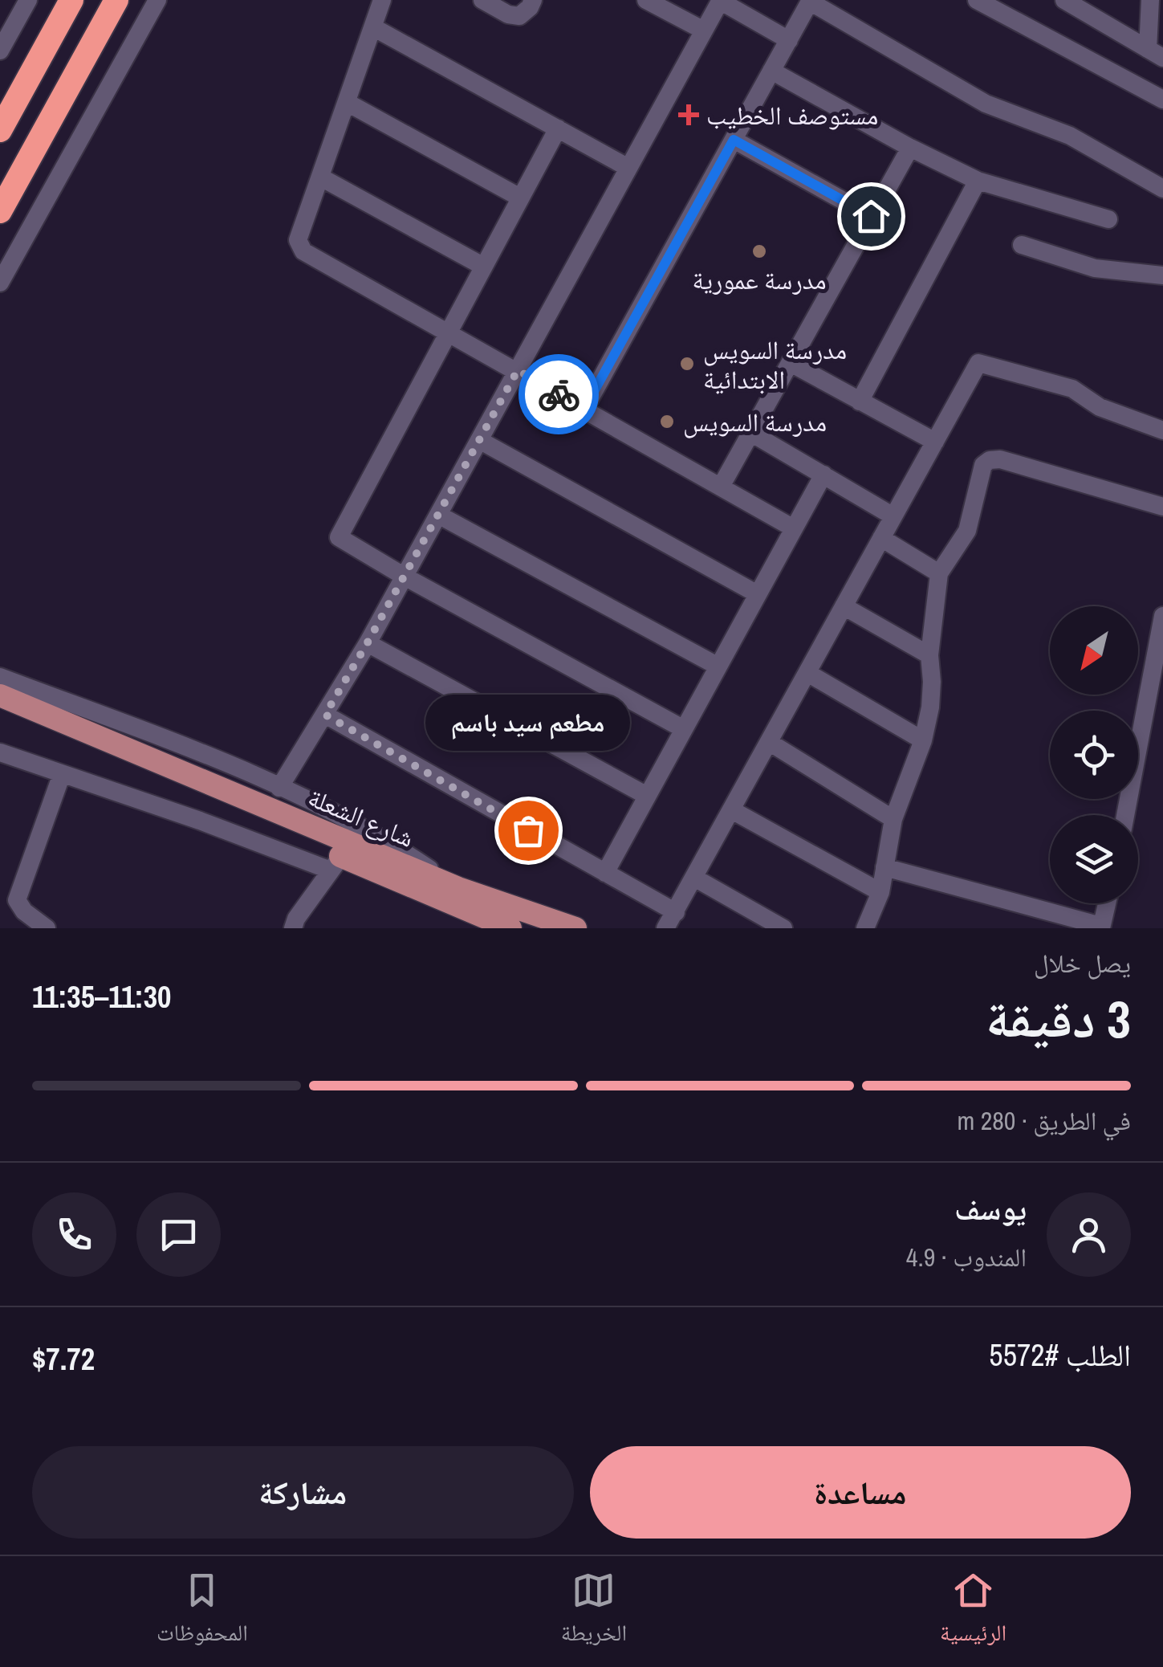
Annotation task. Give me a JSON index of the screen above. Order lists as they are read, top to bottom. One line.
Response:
{"streets":{"main road":["شارع الشعلة"]},"places":{"health":["مستوصف الخطيب"],"other":["مدرسة عمورية","مدرسة السويس الابتدائية","مدرسة السويس","مطعم سيد باسم"]},"north":"bottom left","page":{"bubble":"مطعم سيد باسم","heading":["3 دقيقة","يصل خلال","11:30–11:35"],"panel":["يوسف","المندوب · 4.9","الطلب #5572","$7.72"],"bar":"في الطريق · 280 m","buttons":["مساعدة","مشاركة"],"tabs":["الرئيسية","الخريطة","المحفوظات"]}}
